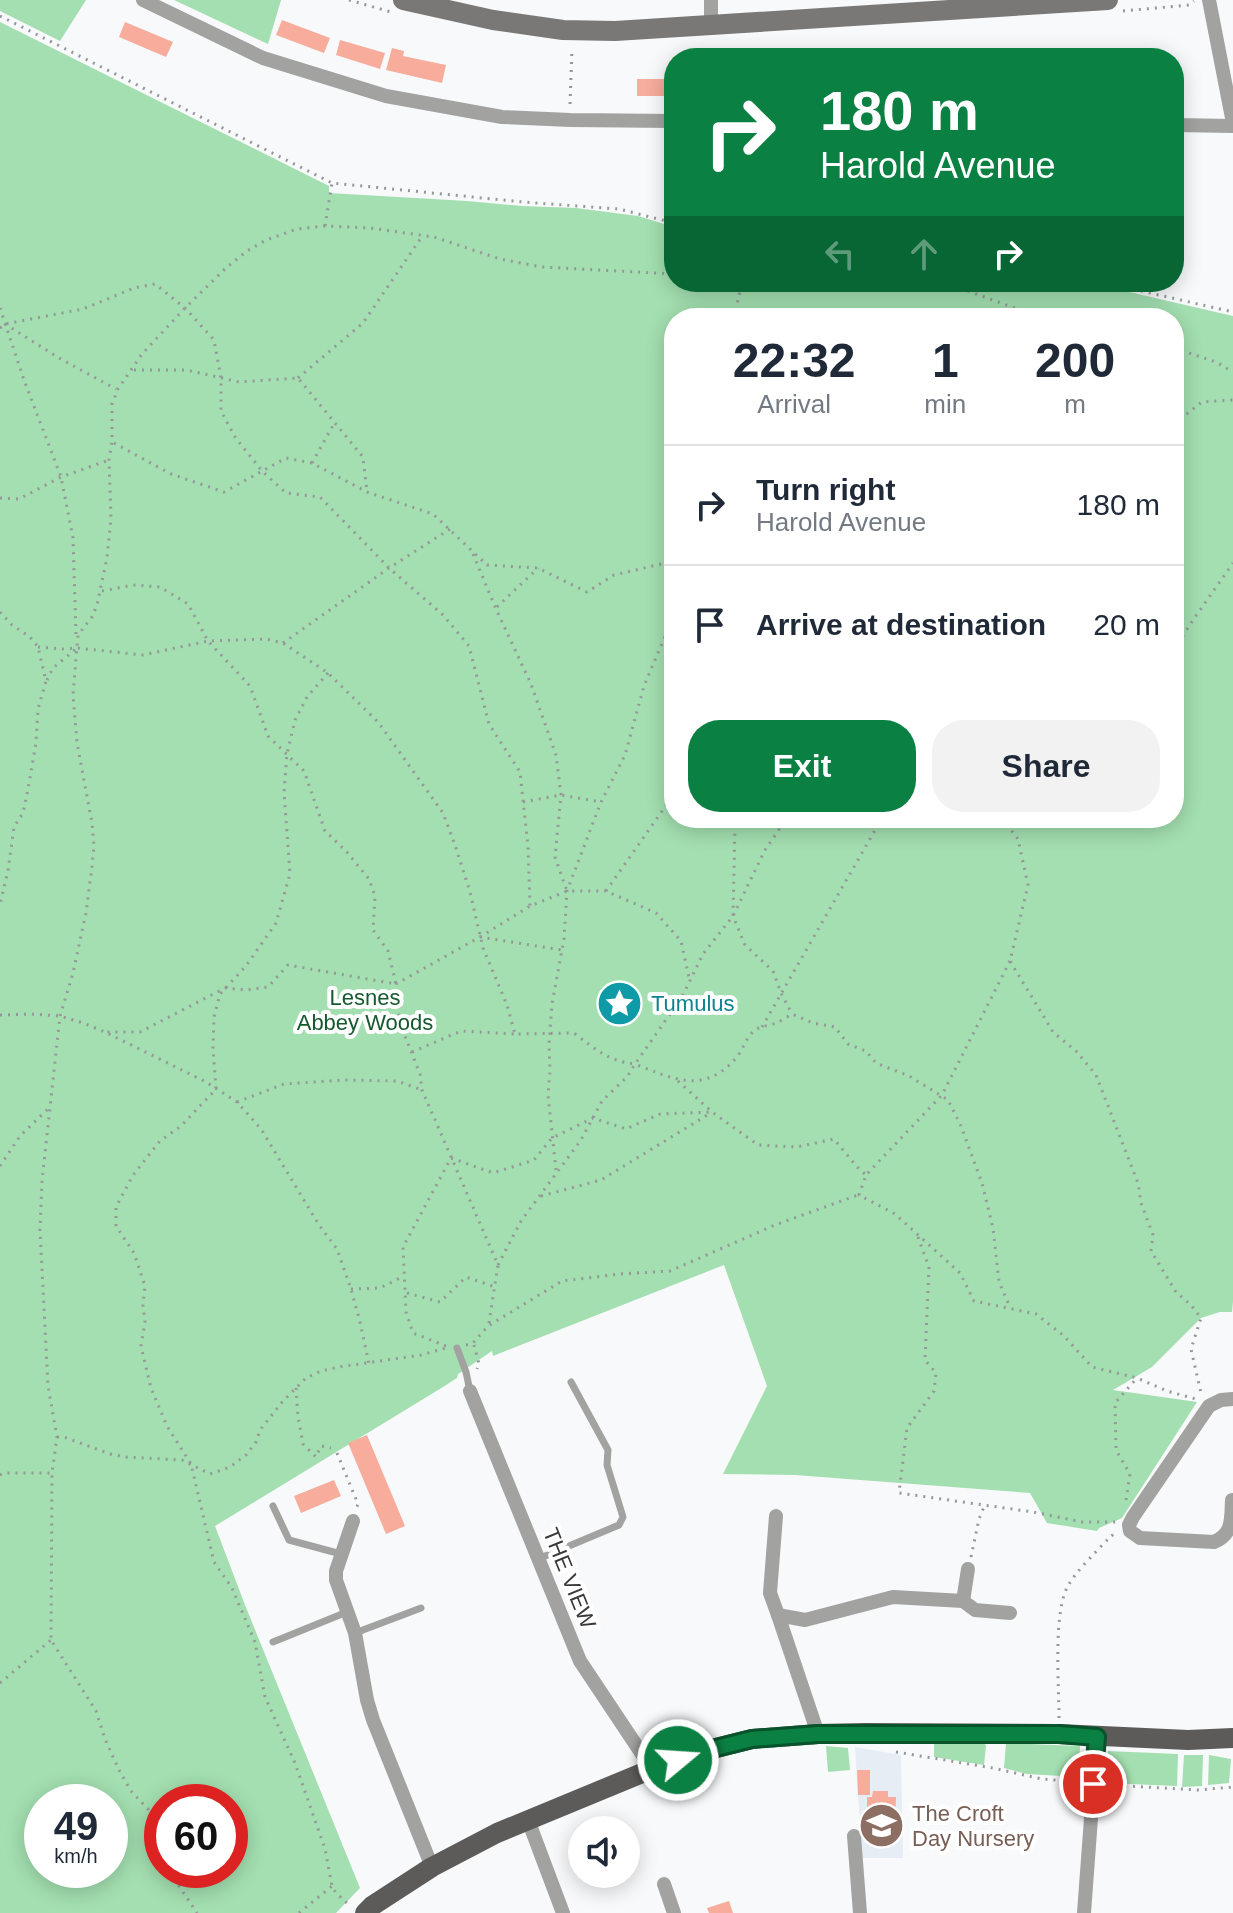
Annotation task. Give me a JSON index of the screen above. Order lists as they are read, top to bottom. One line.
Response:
{"streets":{"street":["THE VIEW"]},"parks":["Lesnes Abbey Woods"],"places":{"place":["Tumulus"],"school or university":["The Croft Day Nursery"]},"page":{"turn":["180 m","Harold Avenue"],"eta":["22:32","Arrival","1","min","200","m"],"list":[{"name":"Turn right","note":"Harold Avenue","value":"180 m"},{"name":"Arrive at destination","value":"20 m"}],"buttons":["Exit","Share"],"speed":"49 km/h","limit":"60"}}
